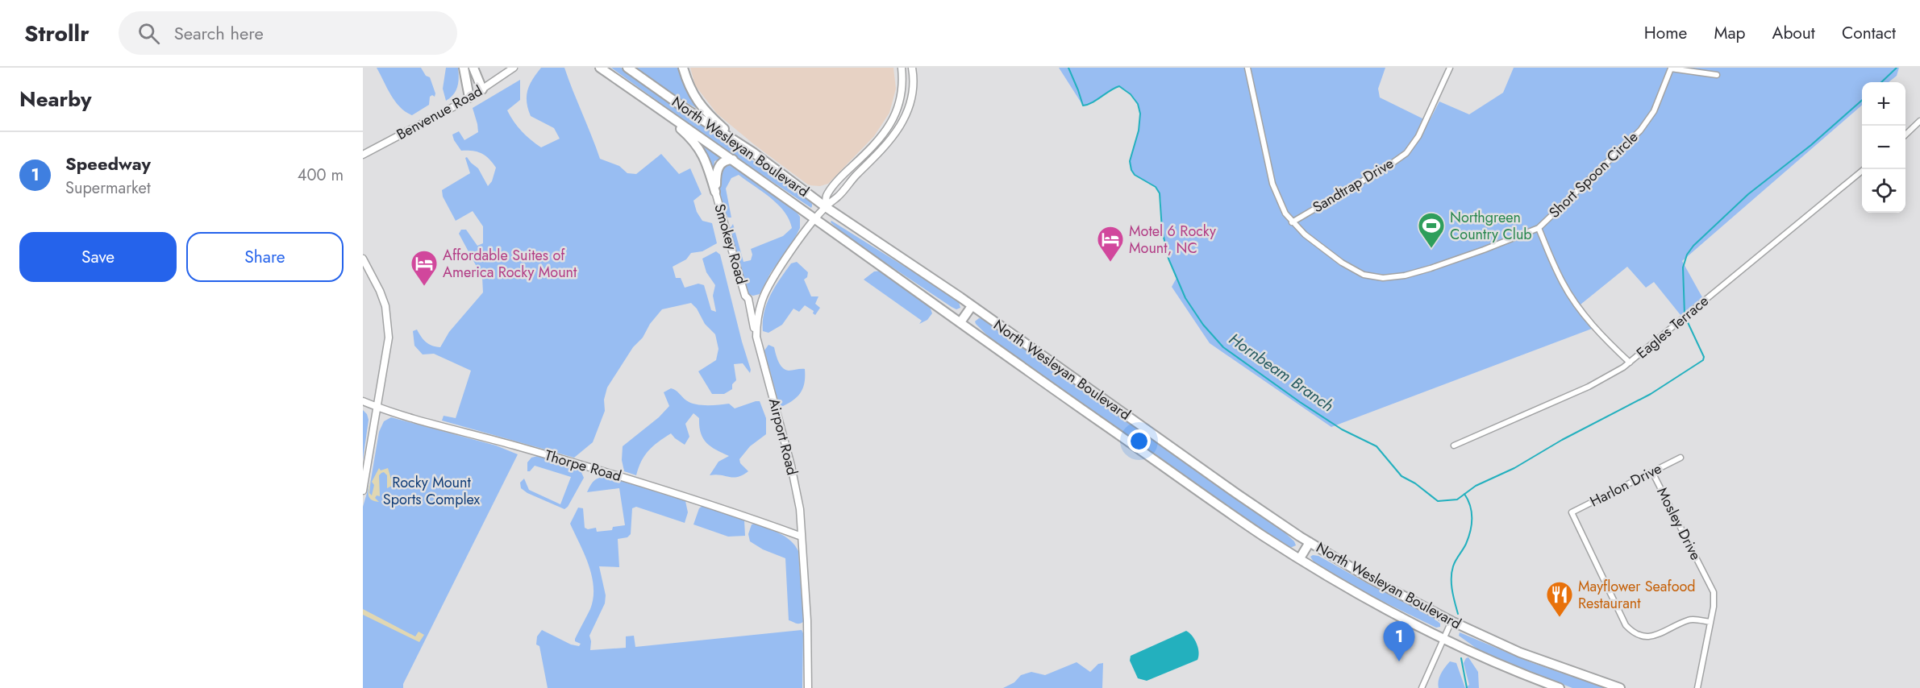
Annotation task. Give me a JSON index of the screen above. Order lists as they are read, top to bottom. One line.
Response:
{"streets":{"highway":["North Wesleyan Boulevard"],"street":["Benvenue Road","Short Spoon Circle","Sandtrap Drive","Smokey Road","Eagles Terrace","Airport Road","Thorpe Road","Harlon Drive","Mosley Drive"]},"crossings":[["North Wesleyan Boulevard","Airport Road"],["Short Spoon Circle","Sandtrap Drive"],["Smokey Road","Airport Road"],["Airport Road","Thorpe Road"],["Harlon Drive","Mosley Drive"]],"water":["Hornbeam Branch"],"parks":["Rocky Mount Sports Complex"],"places":{"sports":["Northgreen Country Club"],"hotel":["Motel 6 Rocky Mount, NC","Affordable Suites of America Rocky Mount"],"restaurant":["Mayflower Seafood Restaurant"]},"page":{"header":"Strollr","search":"Search here","nav":["Home","Map","About","Contact"],"heading":"Nearby","map_buttons":["+","−"],"list":[{"mark":"1","name":"Speedway","note":"Supermarket","value":"400 m"}],"buttons":["Save","Share"],"pins":"1"}}
